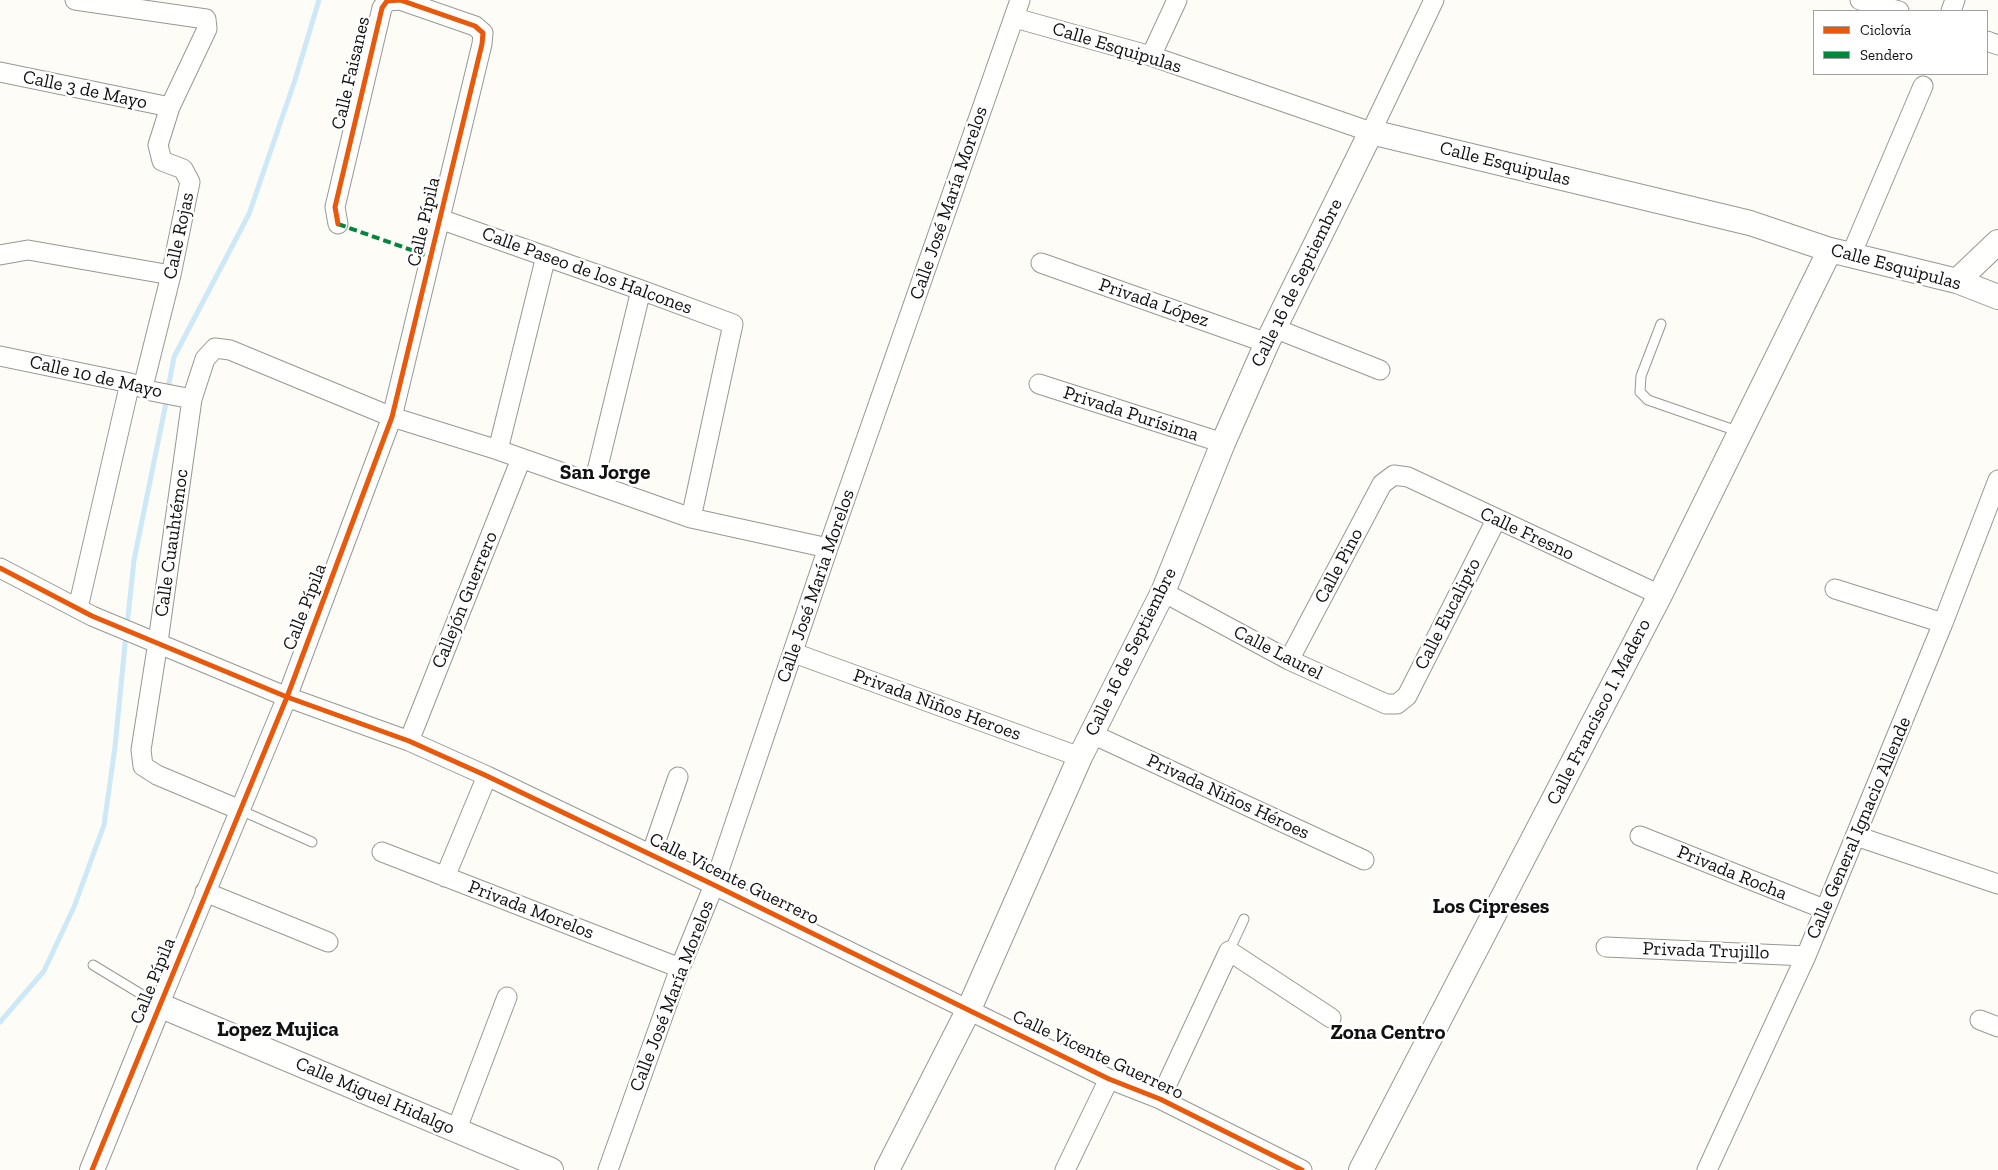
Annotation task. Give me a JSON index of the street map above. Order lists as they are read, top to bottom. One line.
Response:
{"streets":{"street":["Calle Esquipulas","Calle Faisanes","Calle 3 de Mayo","Calle José María Morelos","Calle Pípila","Calle Rojas","Calle Paseo de los Halcones","Calle 16 de Septiembre","Privada López","Calle 10 de Mayo","Privada Purísima","Calle Fresno","Calle Cuauhtémoc","Calle Pino","Callejón Guerrero","Calle Eucalipto","Calle Laurel","Privada Niños Heroes","Calle Francisco I. Madero","Privada Niños Héroes","Calle General Ignacio Allende","Privada Rocha","Calle Vicente Guerrero","Privada Morelos","Privada Trujillo","Calle Miguel Hidalgo"]},"crossings":[["Calle Esquipulas","Calle José María Morelos"],["Calle Esquipulas","Calle 16 de Septiembre"],["Calle Esquipulas","Calle Francisco I. Madero"],["Calle Faisanes","Calle Pípila"],["Calle 3 de Mayo","Calle Rojas"],["Calle José María Morelos","Privada Niños Heroes"],["Calle José María Morelos","Calle Vicente Guerrero"],["Calle José María Morelos","Privada Morelos"],["Calle Pípila","Calle Paseo de los Halcones"],["Calle Pípila","Calle Cuauhtémoc"],["Calle Pípila","Calle Vicente Guerrero"],["Calle Pípila","Calle Miguel Hidalgo"],["Calle Rojas","Calle 10 de Mayo"],["Calle 16 de Septiembre","Privada López"],["Calle 16 de Septiembre","Privada Purísima"],["Calle 16 de Septiembre","Calle Laurel"],["Calle 16 de Septiembre","Privada Niños Heroes"],["Calle 16 de Septiembre","Privada Niños Héroes"],["Calle 16 de Septiembre","Calle Vicente Guerrero"],["Calle 10 de Mayo","Calle Cuauhtémoc"],["Calle Fresno","Calle Pino"],["Calle Fresno","Calle Eucalipto"],["Calle Fresno","Calle Francisco I. Madero"],["Calle Cuauhtémoc","Calle Vicente Guerrero"],["Calle Pino","Calle Laurel"],["Callejón Guerrero","Calle Vicente Guerrero"],["Calle Eucalipto","Calle Laurel"],["Calle General Ignacio Allende","Privada Rocha"],["Calle General Ignacio Allende","Privada Trujillo"]],"districts":["San Jorge","Los Cipreses","Lopez Mujica","Zona Centro"],"legend":["Ciclovía","Sendero"]}
